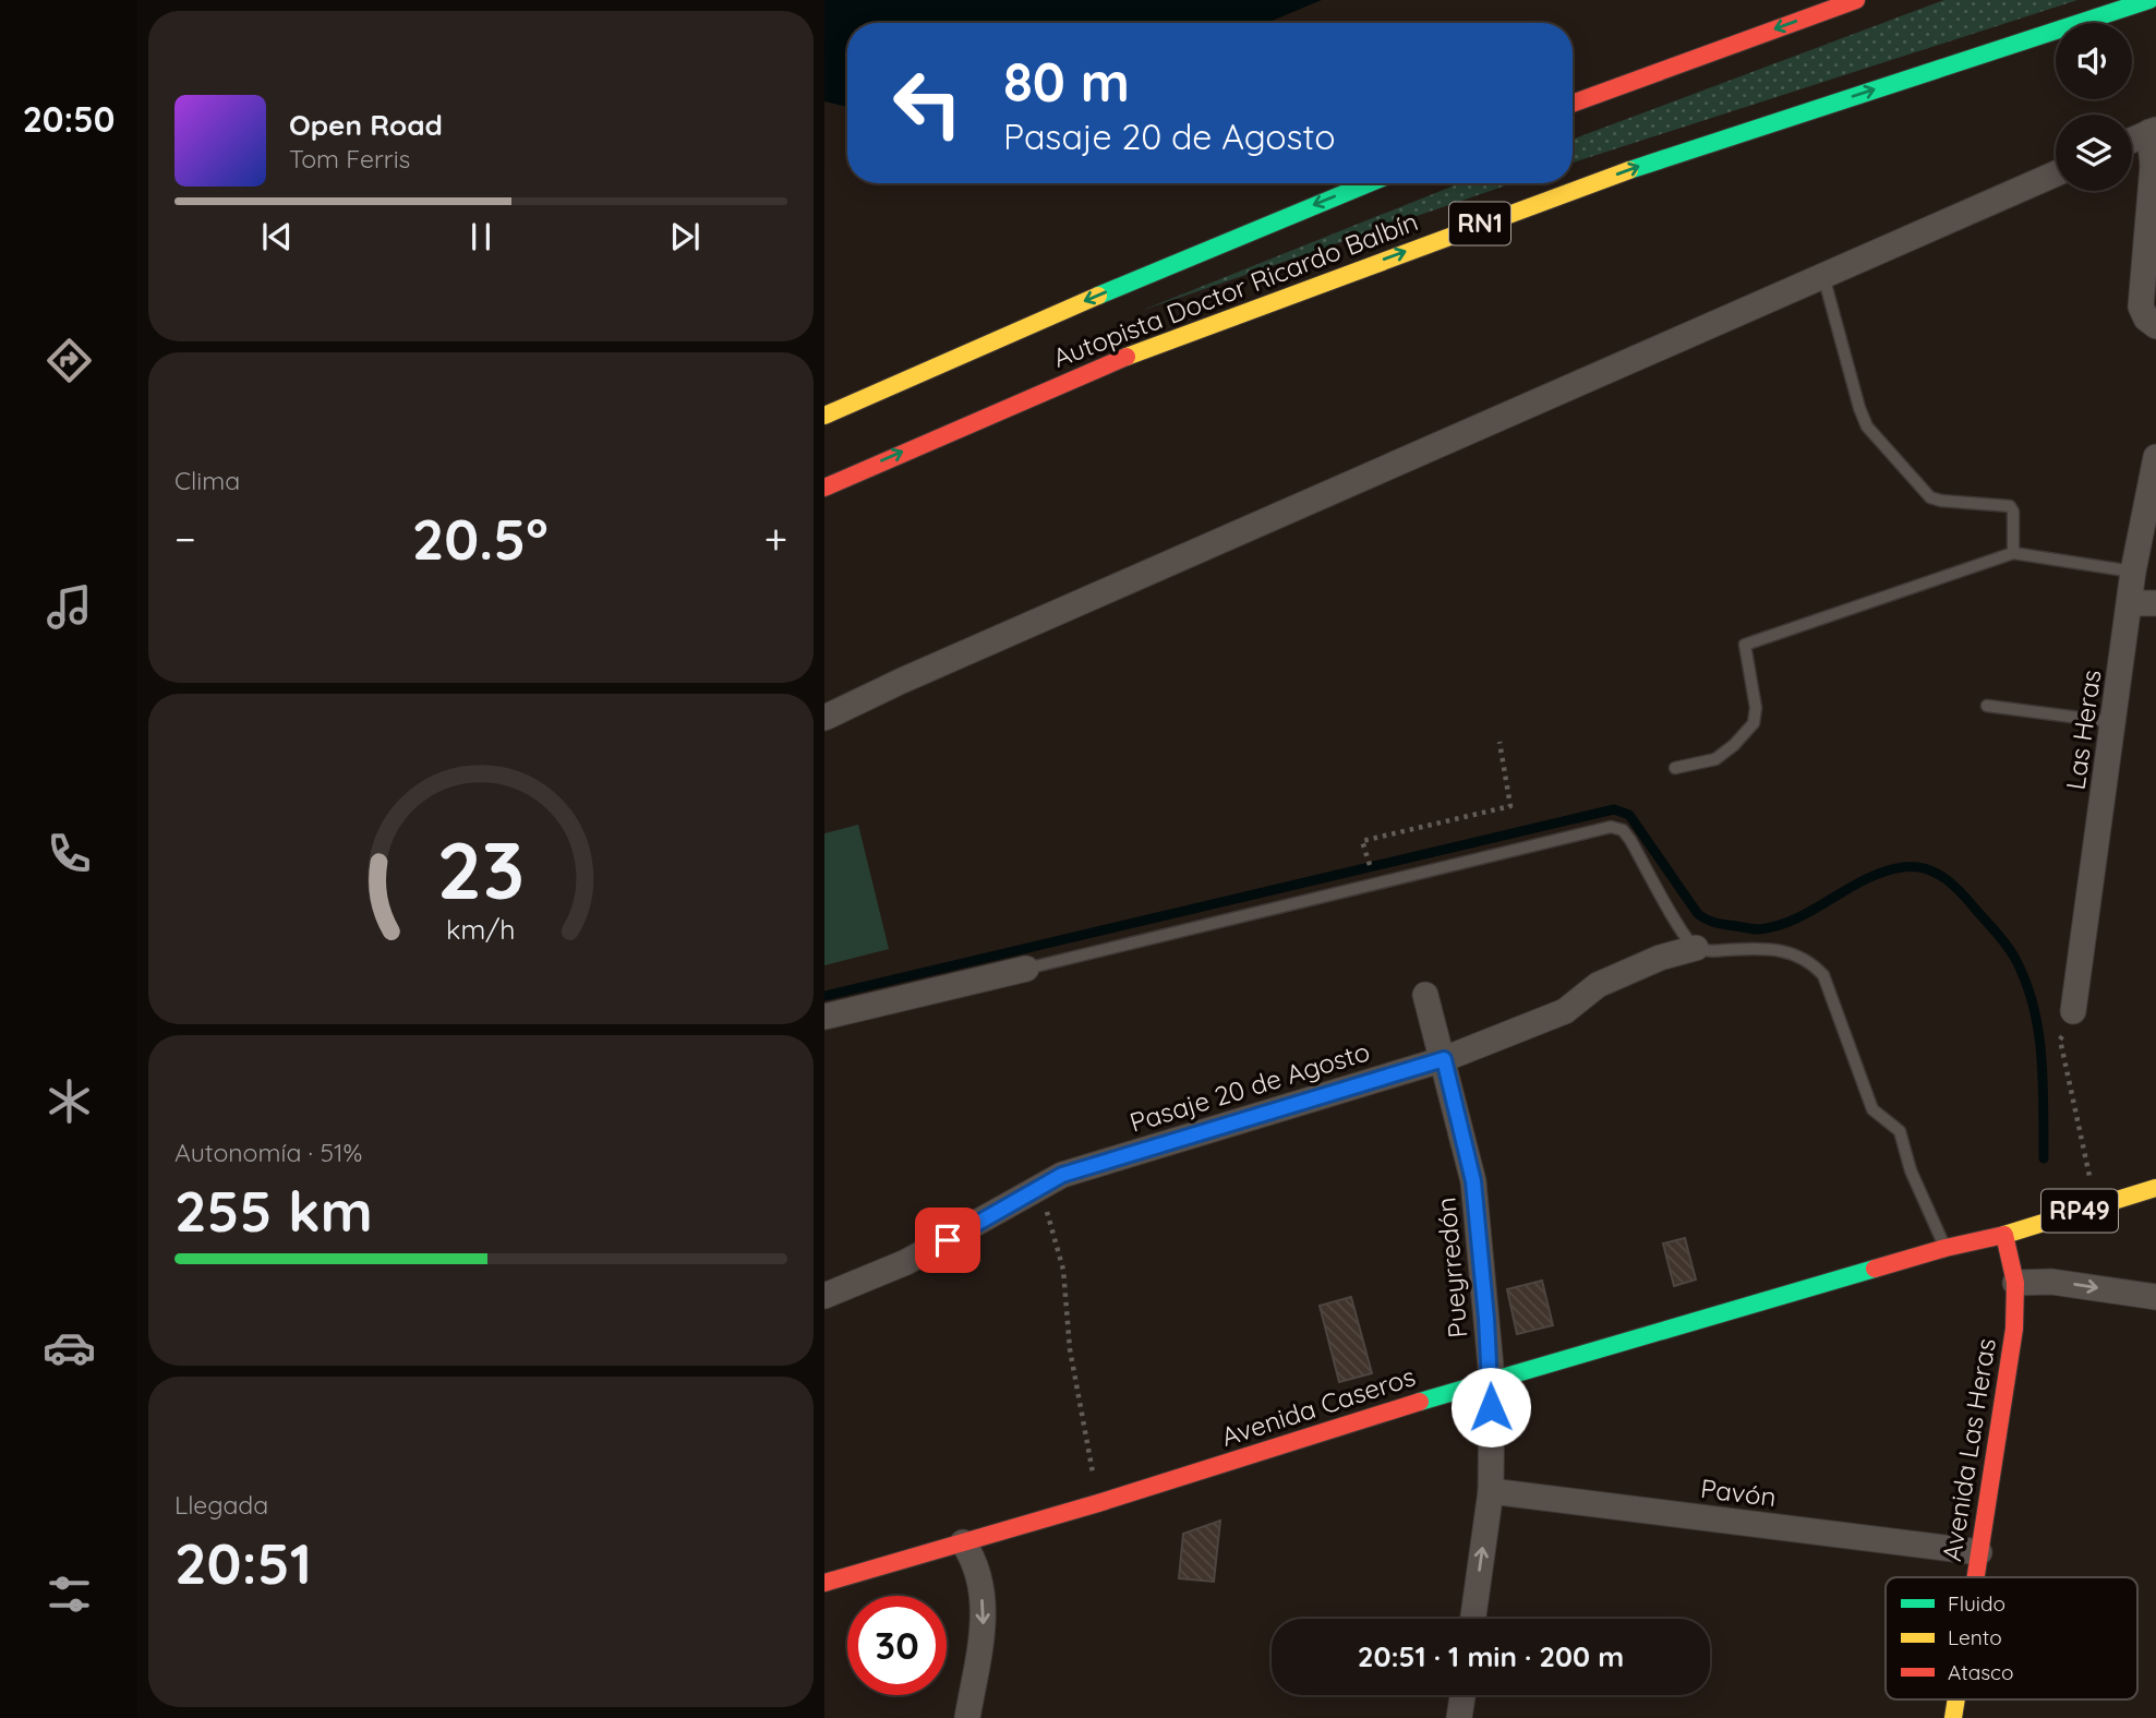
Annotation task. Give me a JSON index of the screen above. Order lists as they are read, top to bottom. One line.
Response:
{"streets":{"main road":["RN1","Autopista Doctor Ricardo Balbín","RP49","Avenida Caseros","Avenida Las Heras"],"street":["Las Heras","Pasaje 20 de Agosto","Pueyrredón","Pavón"]},"crossings":[["Pasaje 20 de Agosto","Pueyrredón"],["RP49","Avenida Caseros"],["RP49","Avenida Las Heras"],["Pueyrredón","Avenida Caseros"],["Pueyrredón","Pavón"],["Avenida Caseros","Avenida Las Heras"],["Avenida Las Heras","Pavón"]],"legend":["Fluido","Lento","Atasco"],"page":{"tabs":"20:50","turn":["80 m","Pasaje 20 de Agosto"],"song":["Open Road","Tom Ferris"],"tile":["Clima",["Autonomía · 51%","255 km"],["Llegada","20:51"]],"heat":["−","20.5°","+"],"limit":"30","trip":"20:51 · 1 min · 200 m","gauge":["23","km/h"]}}
